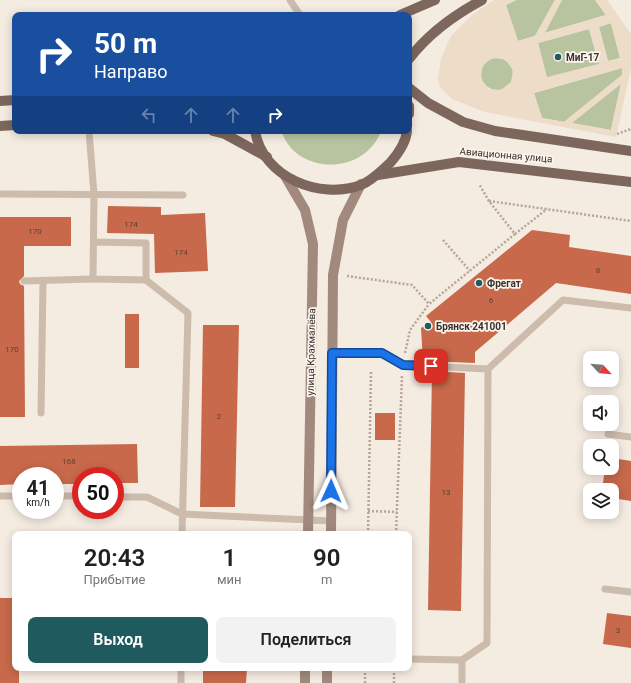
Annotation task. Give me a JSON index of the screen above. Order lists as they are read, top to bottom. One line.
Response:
{"streets":{"main road":["Авиационная улица","улица Крахмалёва"]},"places":["МиГ-17","Фрегат","Брянск 241001"],"house_numbers":["174","170","174","8","6","170","2","168","13","3"],"north":"bottom right","page":{"turn":["50 m","Направо"],"speed":"41 km/h","limit":"50","eta":["20:43","Прибытие","1","мин","90","m"],"buttons":["Выход","Поделиться"]}}
